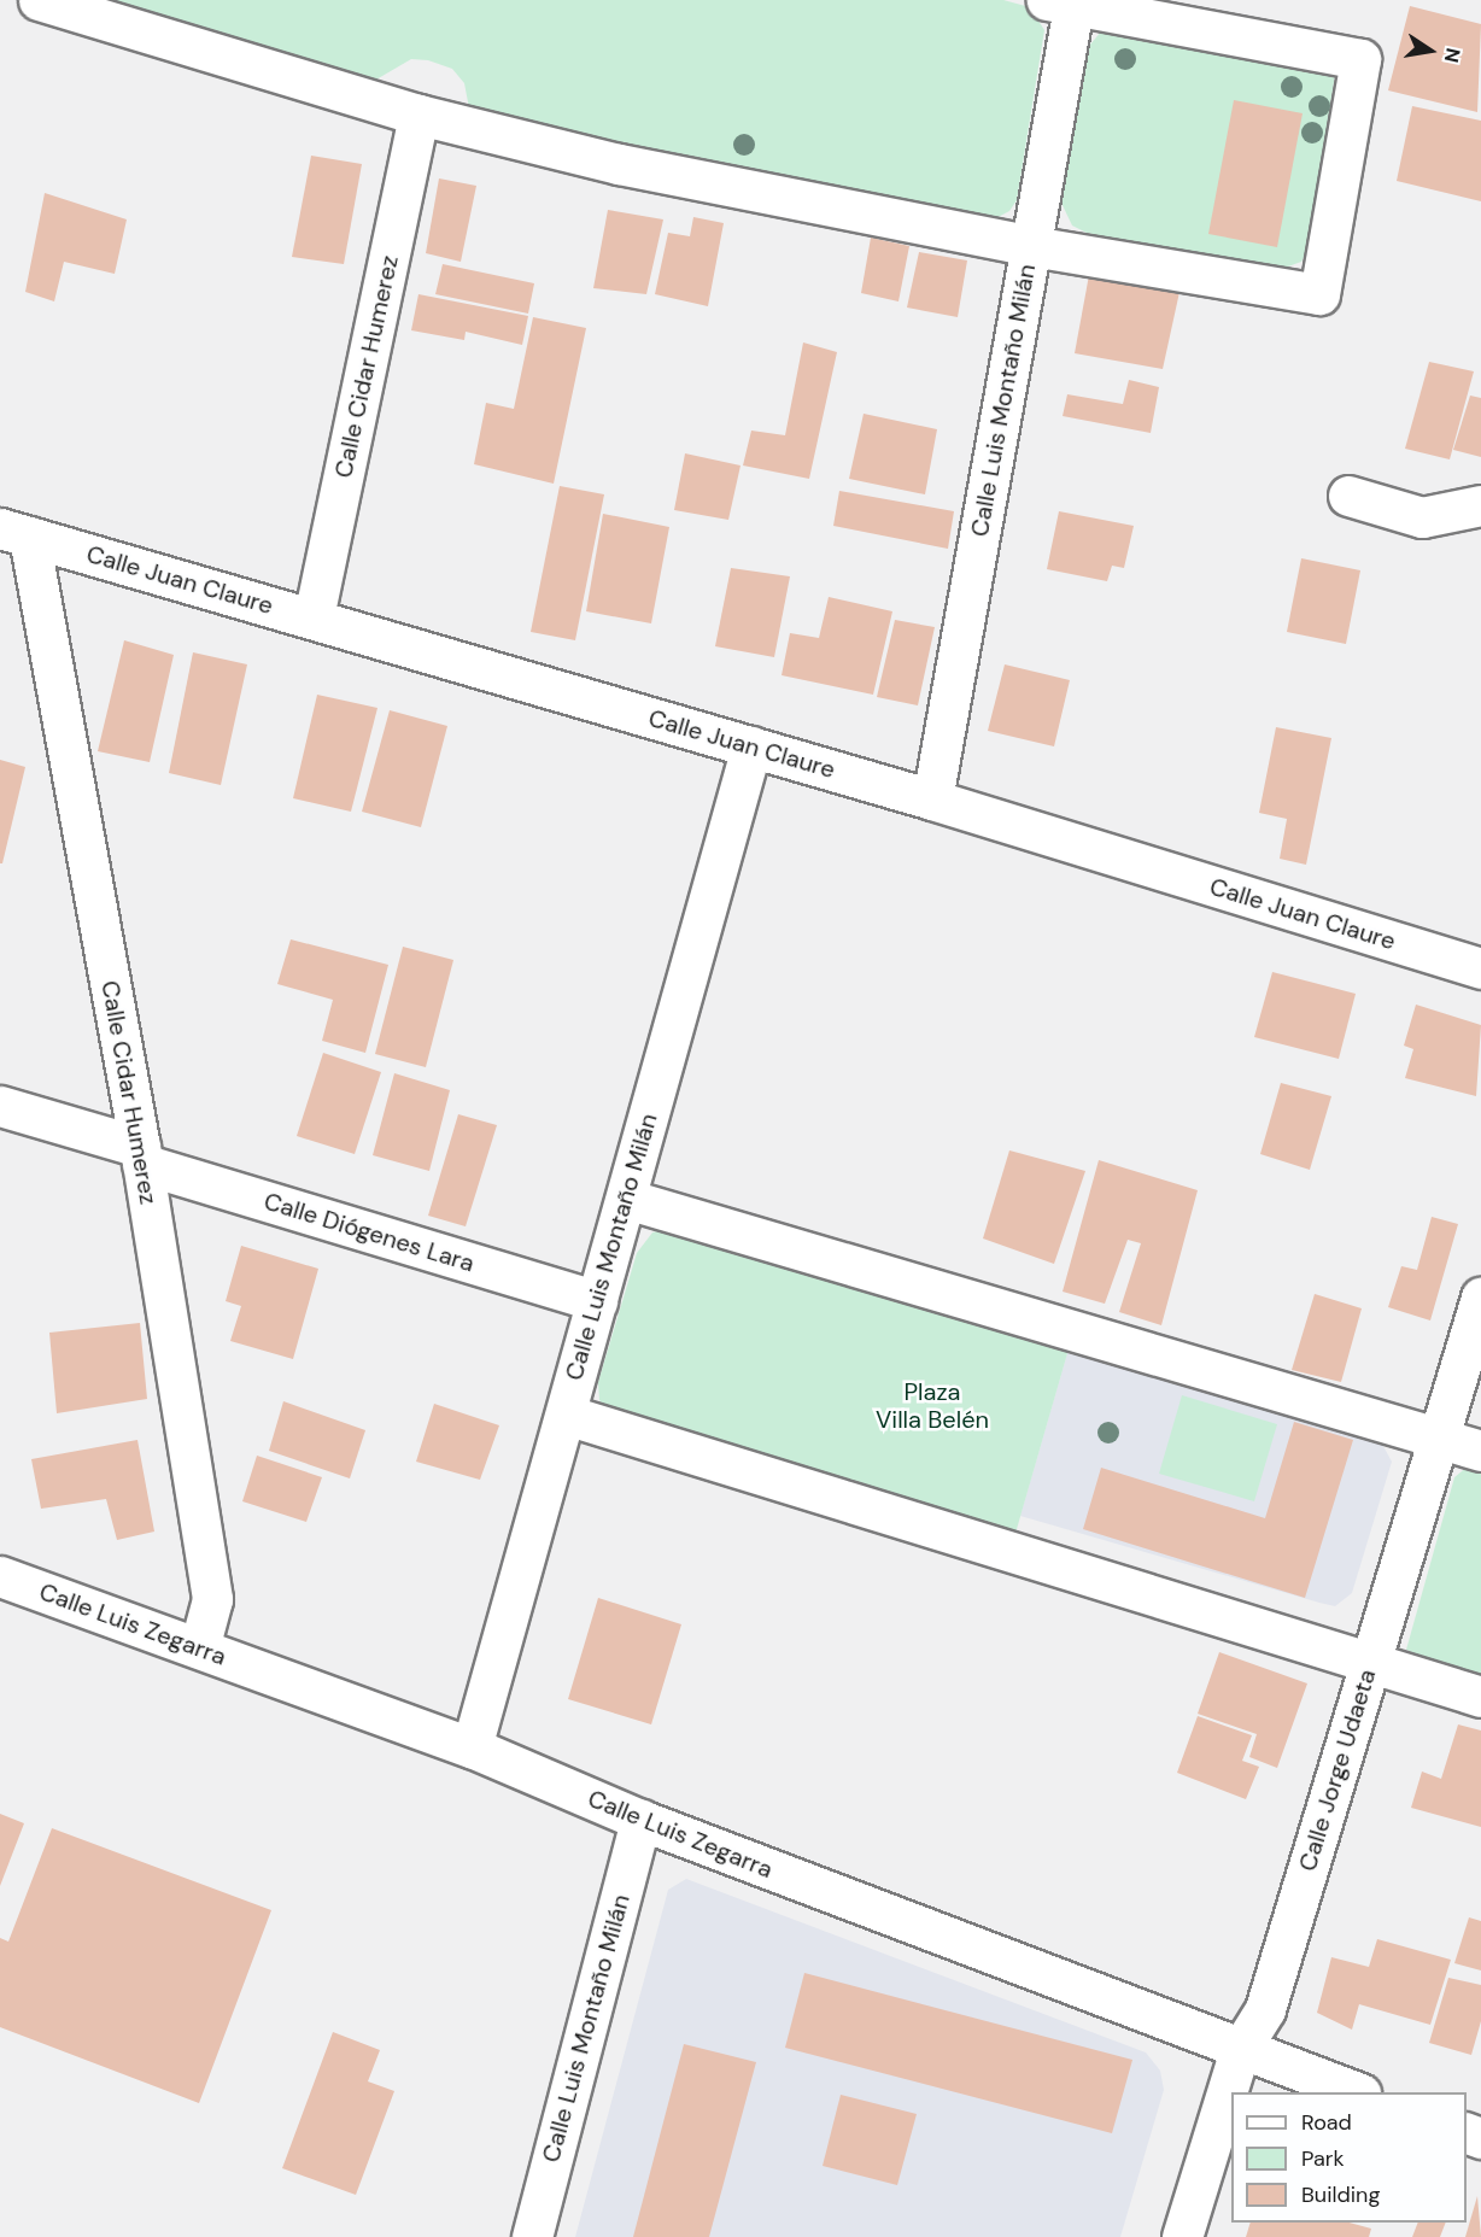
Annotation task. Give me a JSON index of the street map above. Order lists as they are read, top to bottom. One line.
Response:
{"streets":{"street":["Calle Cidar Humerez","Calle Luis Montaño Milán","Calle Juan Claure","Calle Diógenes Lara","Calle Luis Zegarra","Calle Jorge Udaeta"]},"crossings":[["Calle Cidar Humerez","Calle Juan Claure"],["Calle Cidar Humerez","Calle Diógenes Lara"],["Calle Cidar Humerez","Calle Luis Zegarra"],["Calle Luis Montaño Milán","Calle Juan Claure"],["Calle Luis Montaño Milán","Calle Diógenes Lara"],["Calle Luis Montaño Milán","Calle Luis Zegarra"],["Calle Luis Zegarra","Calle Jorge Udaeta"]],"parks":["Plaza Villa Belén"],"legend":["Road","Park","Building"],"north":"right"}
